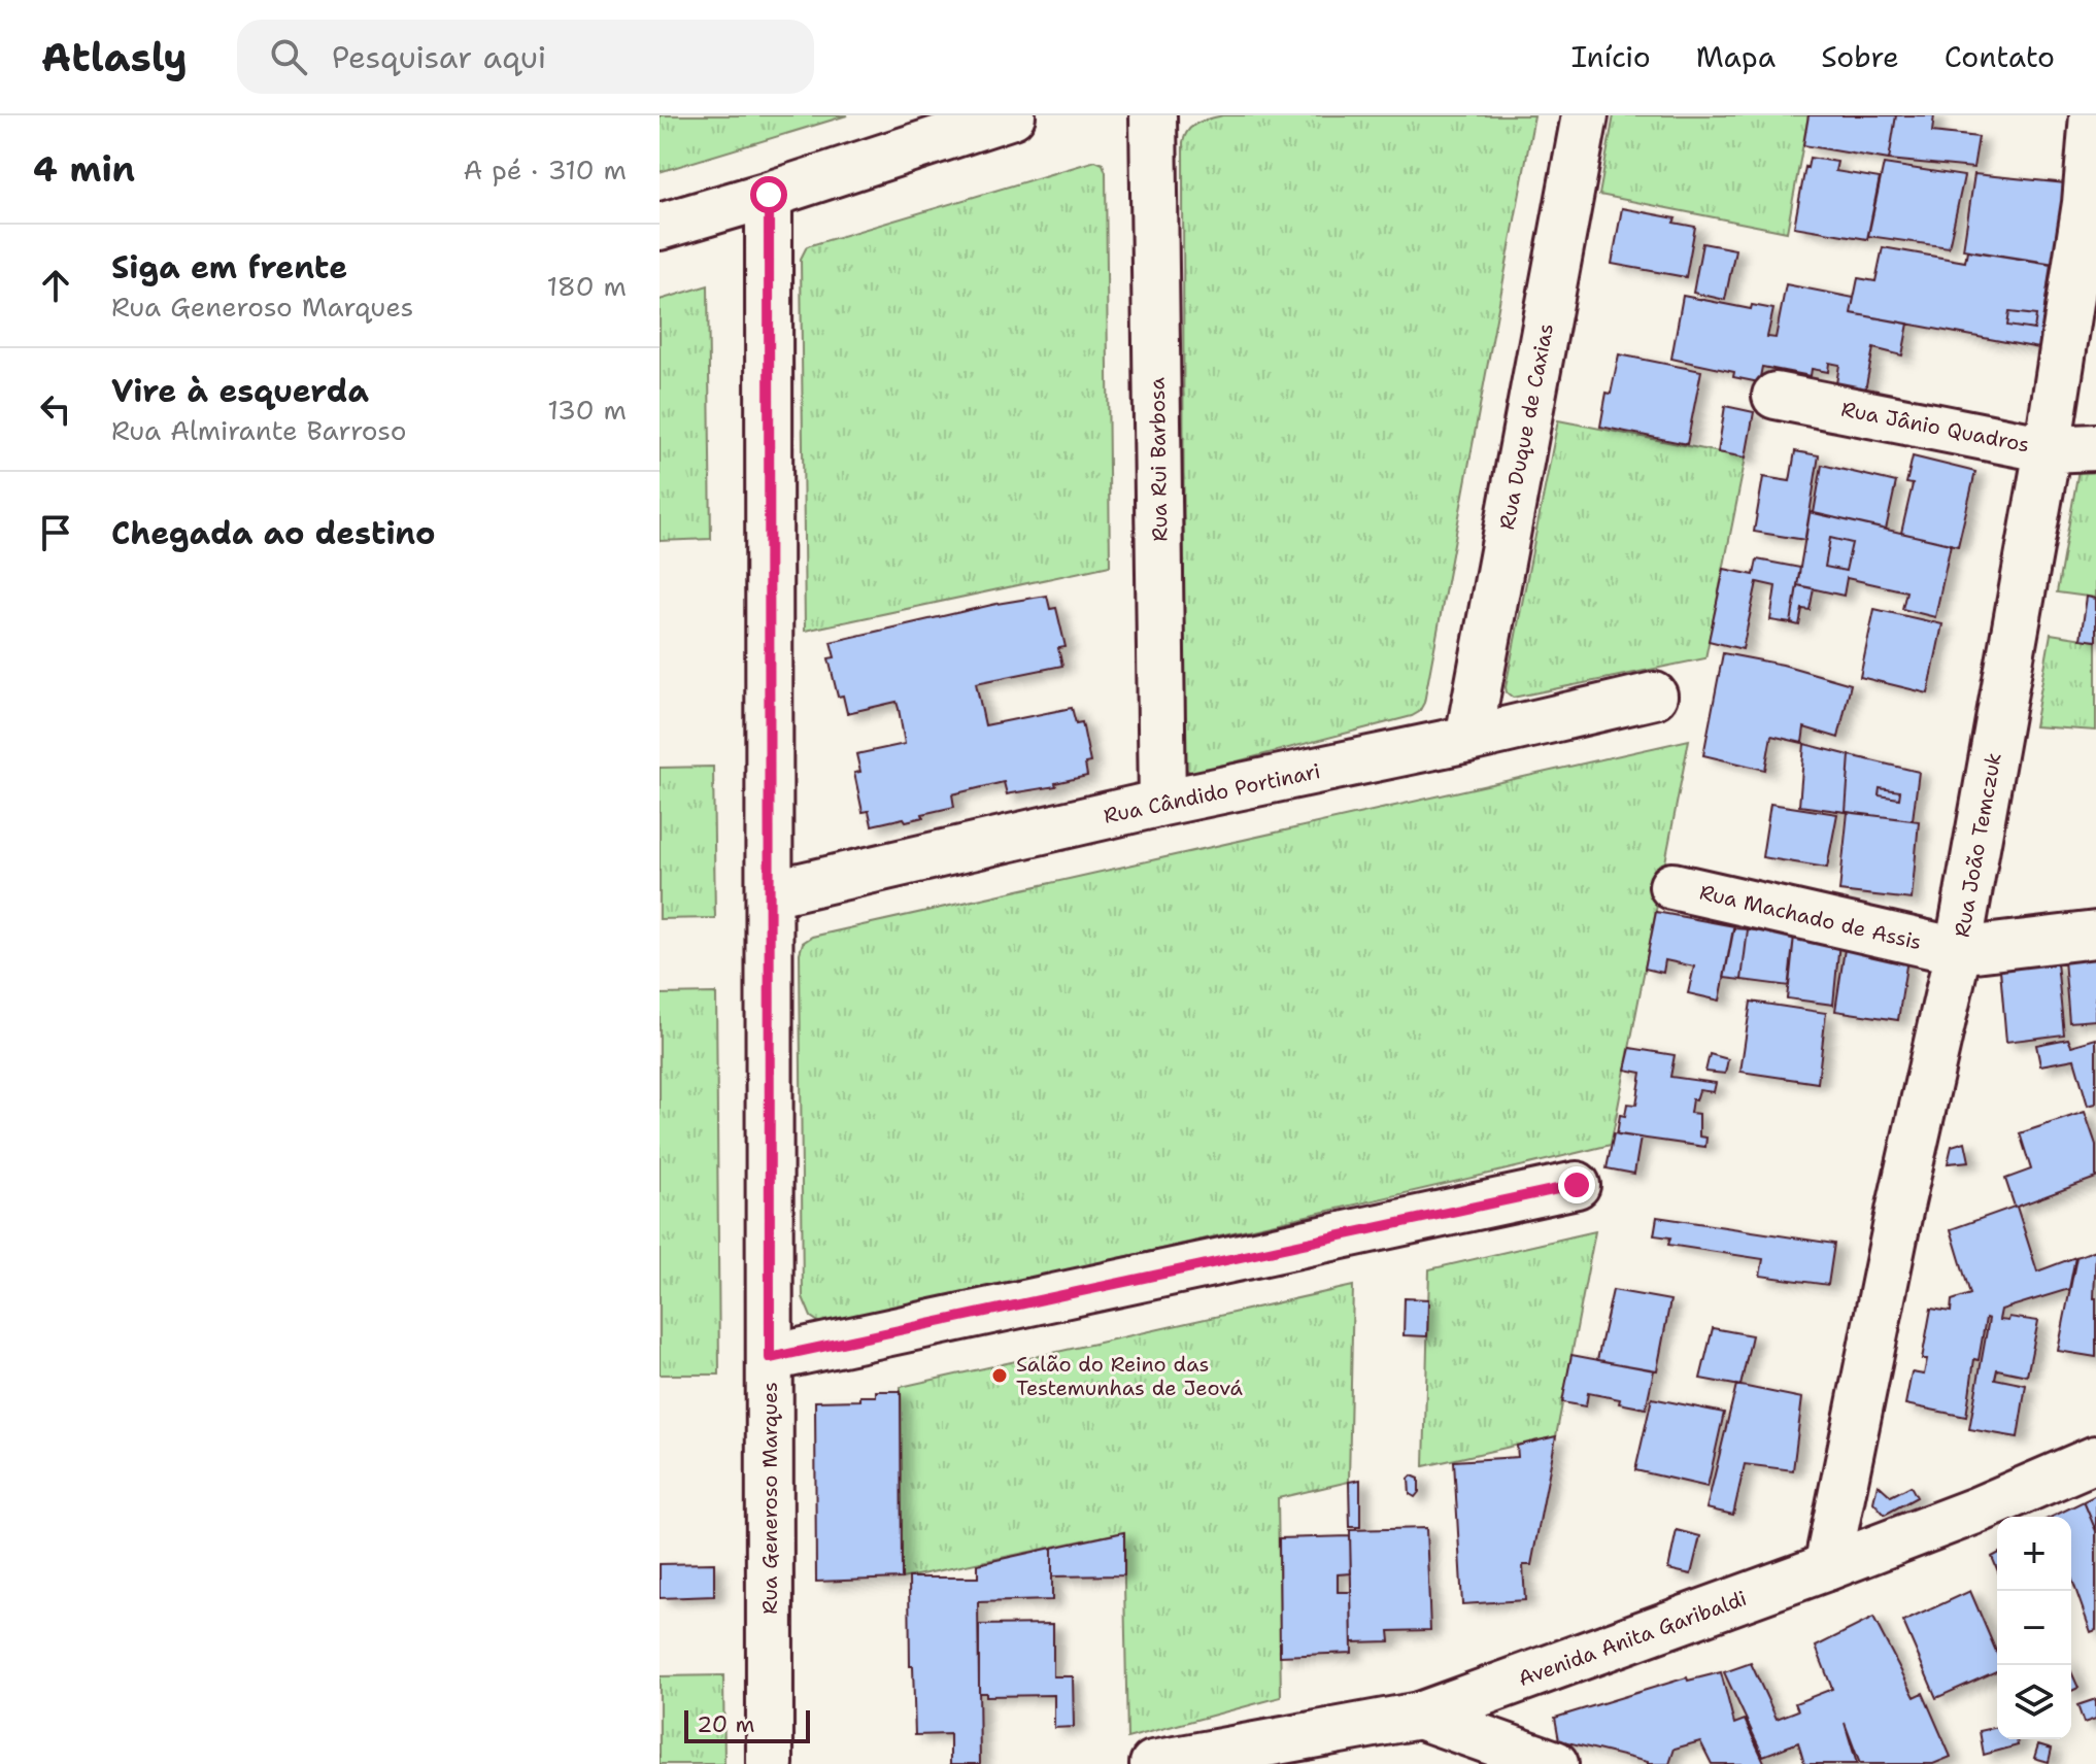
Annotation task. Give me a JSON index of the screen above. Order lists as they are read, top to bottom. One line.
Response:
{"streets":{"street":["Rua Duque de Caxias","Rua Jânio Quadros","Rua Rui Barbosa","Rua Cândido Portinari","Rua João Temczuk","Rua Machado de Assis","Rua Generoso Marques","Avenida Anita Garibaldi"]},"crossings":[["Rua Duque de Caxias","Rua Cândido Portinari"],["Rua Jânio Quadros","Rua João Temczuk"],["Rua Rui Barbosa","Rua Cândido Portinari"],["Rua Cândido Portinari","Rua Generoso Marques"],["Rua João Temczuk","Rua Machado de Assis"],["Rua João Temczuk","Avenida Anita Garibaldi"]],"places":["Salão do Reino das Testemunhas de Jeová"],"scale_bar":"20 m","page":{"header":"Atlasly","search":"Pesquisar aqui","nav":["Início","Mapa","Sobre","Contato"],"heading":["4 min","A pé · 310 m"],"list":[["Siga em frente","Rua Generoso Marques","180 m"],["Vire à esquerda","Rua Almirante Barroso","130 m"],"Chegada ao destino"],"map_buttons":["+","−"],"scale":"20 m"}}
